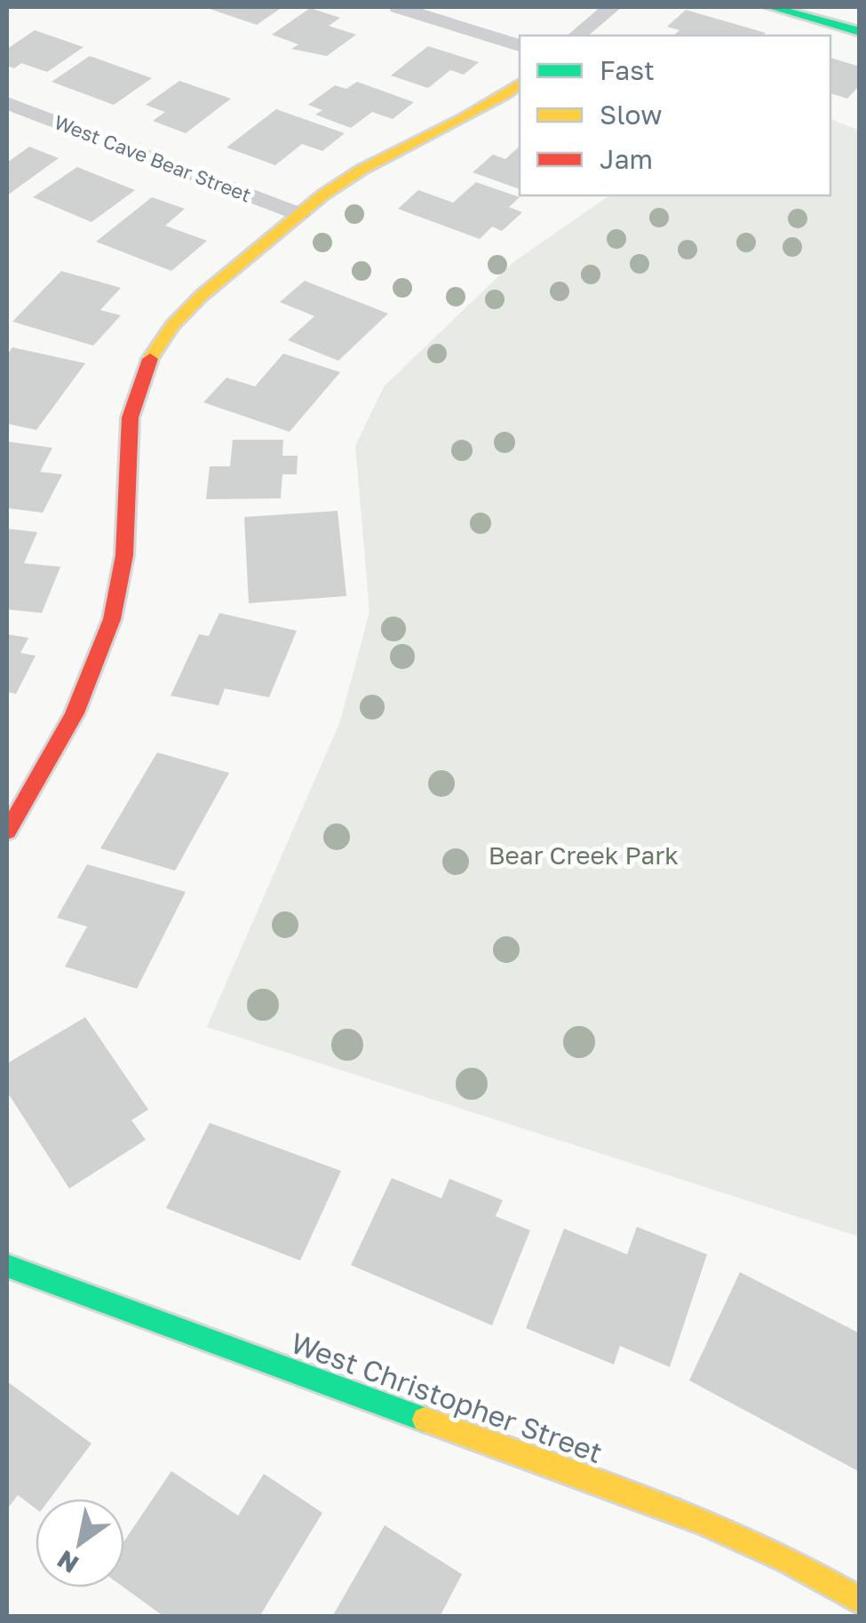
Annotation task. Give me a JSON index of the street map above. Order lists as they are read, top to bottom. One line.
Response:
{"streets":{"street":["West Cave Bear Street","West Christopher Street"]},"parks":["Bear Creek Park"],"legend":["Fast","Slow","Jam"],"north":"bottom left"}
